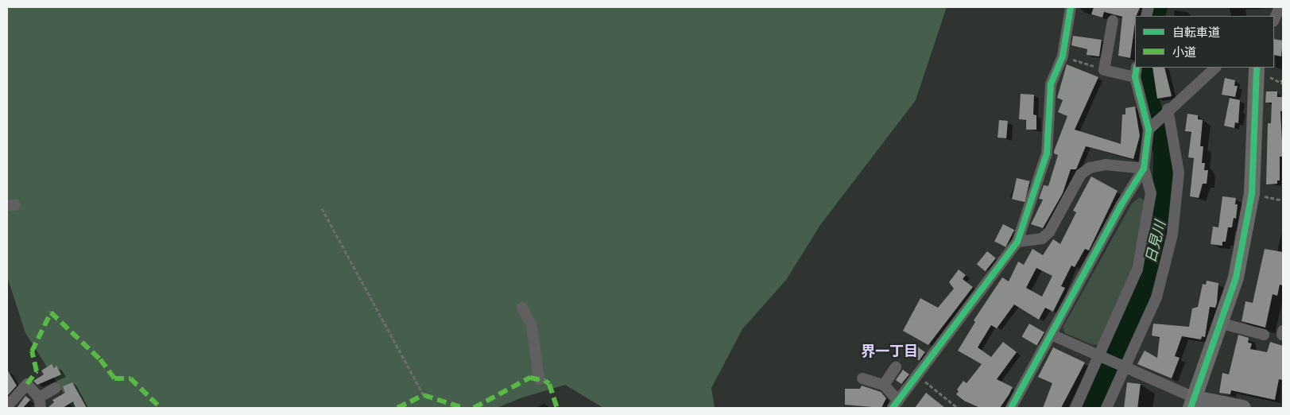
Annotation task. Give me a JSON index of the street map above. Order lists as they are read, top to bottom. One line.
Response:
{"districts":["界一丁目"],"water":["日見川"],"legend":["自転車道","小道"]}
